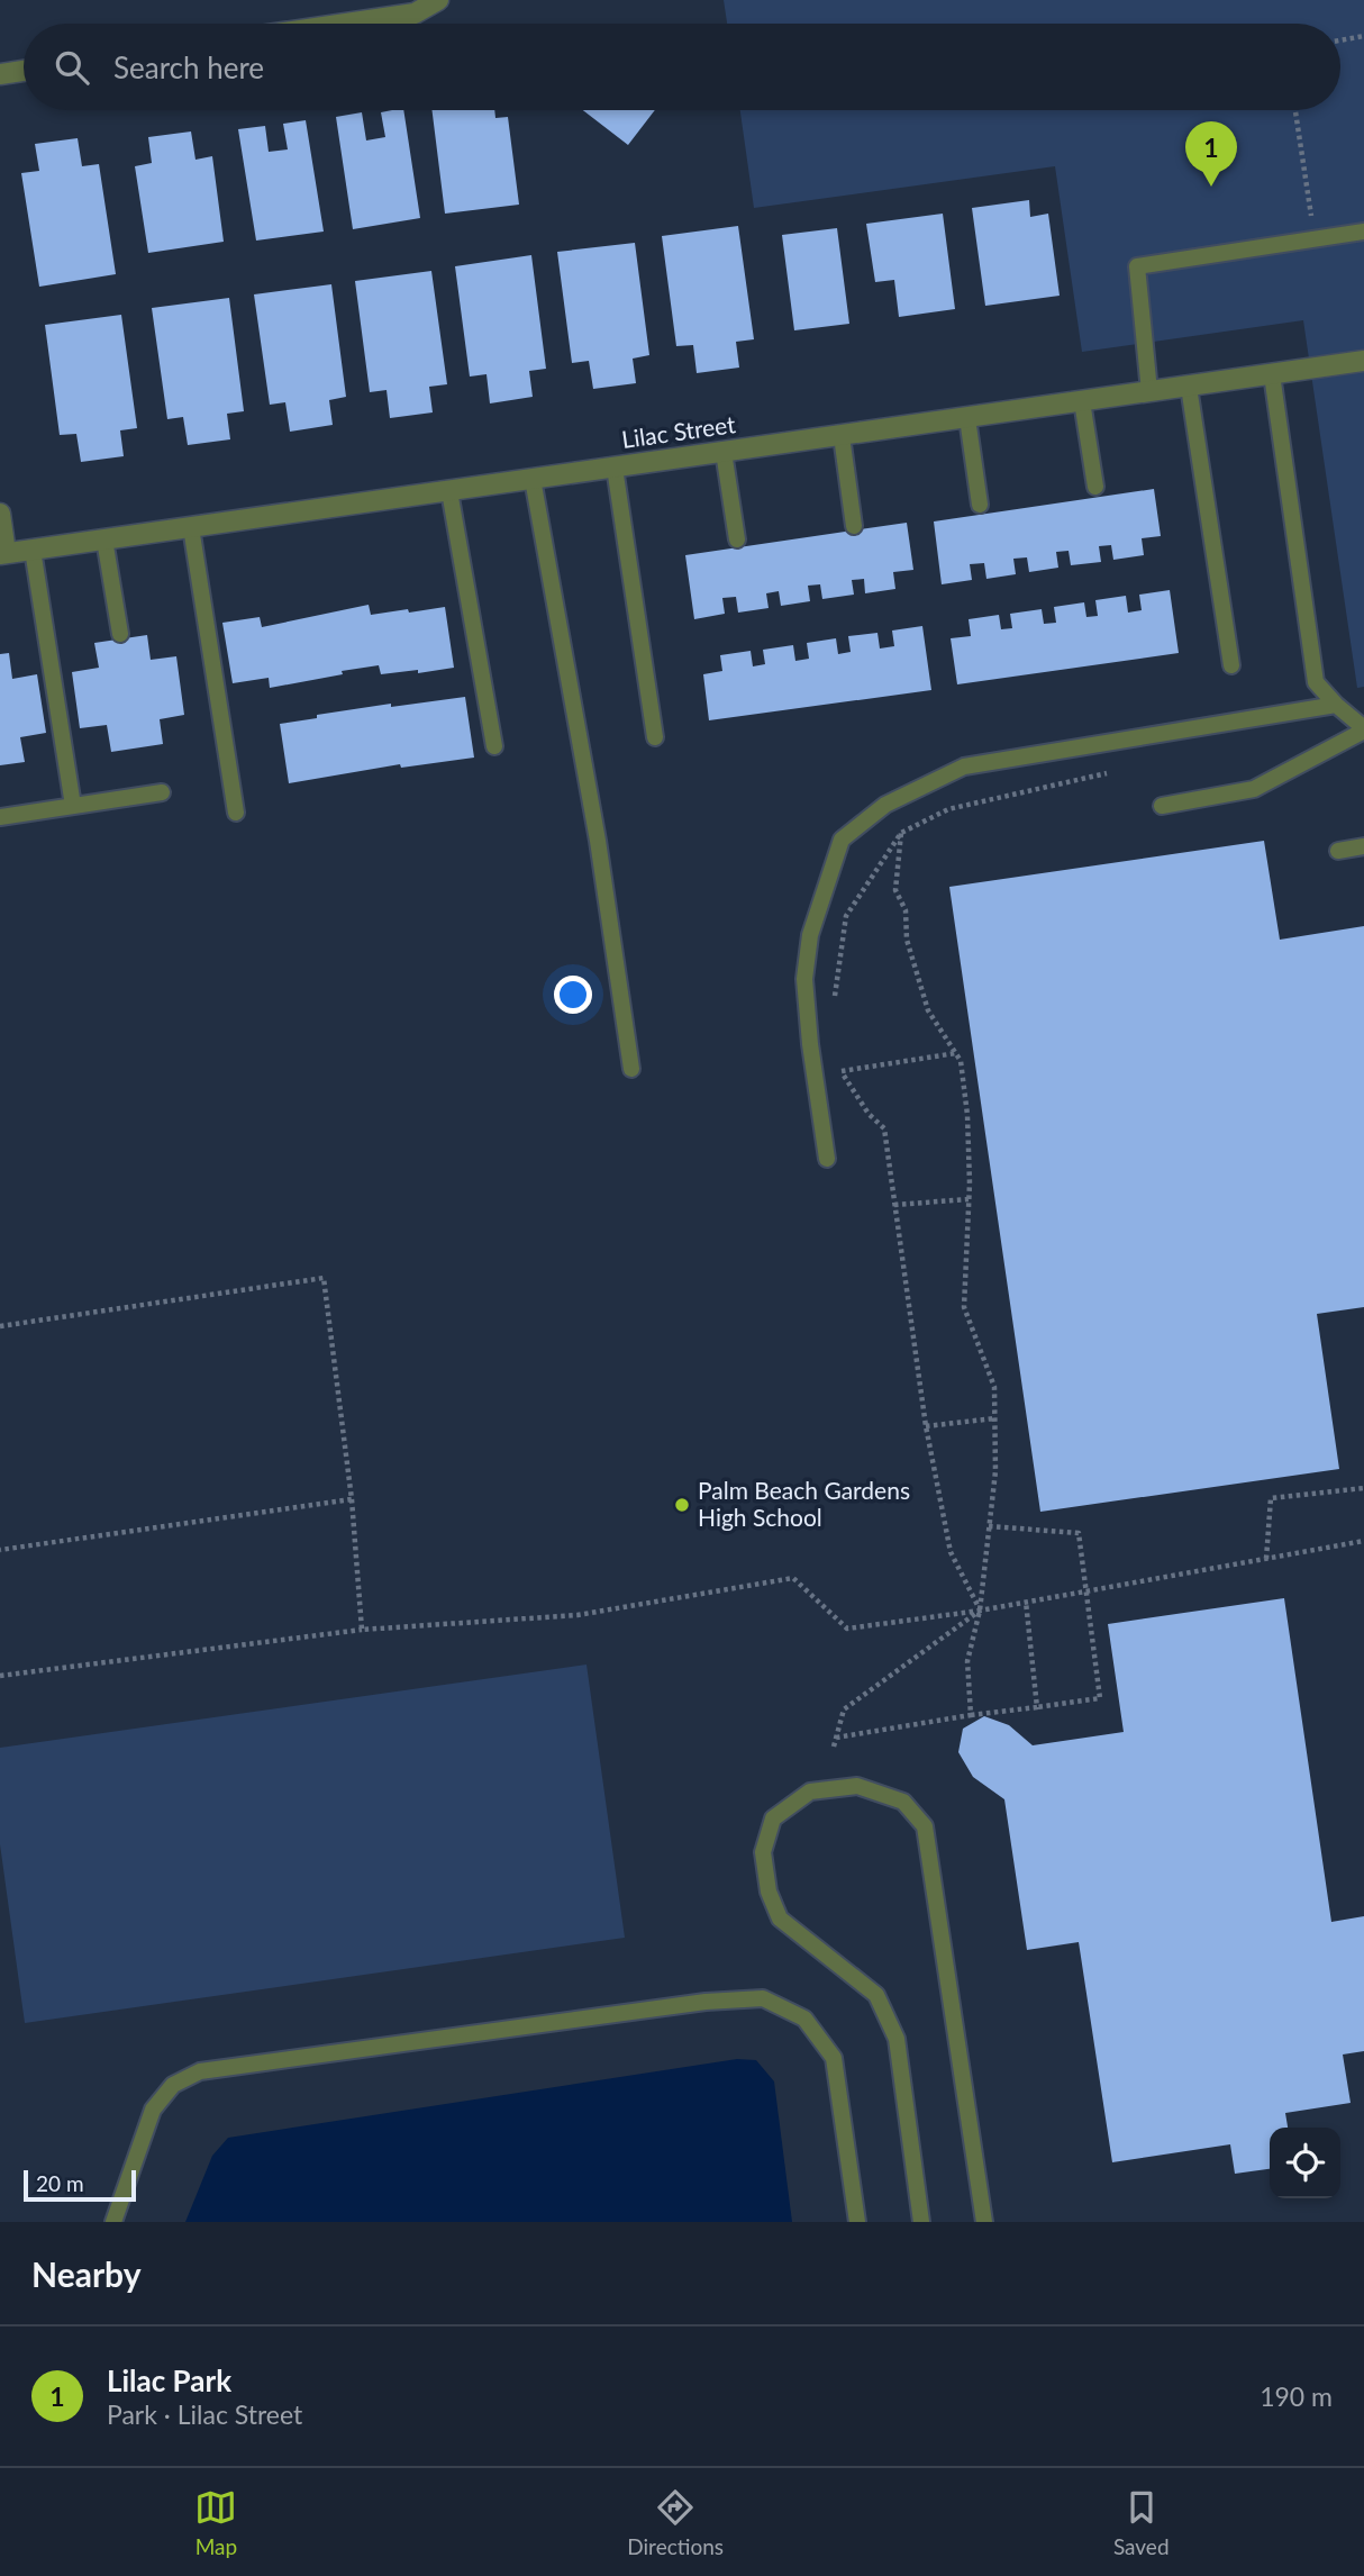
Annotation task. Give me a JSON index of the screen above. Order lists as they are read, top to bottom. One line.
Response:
{"streets":{"street":["Lilac Street"]},"places":["Palm Beach Gardens High School"],"scale_bar":"20 m","page":{"search":"Search here","pins":"1","scale":"20 m","heading":"Nearby","list":[{"mark":"1","name":"Lilac Park","note":"Park · Lilac Street","value":"190 m"}],"nav":["Map","Directions","Saved"]}}
